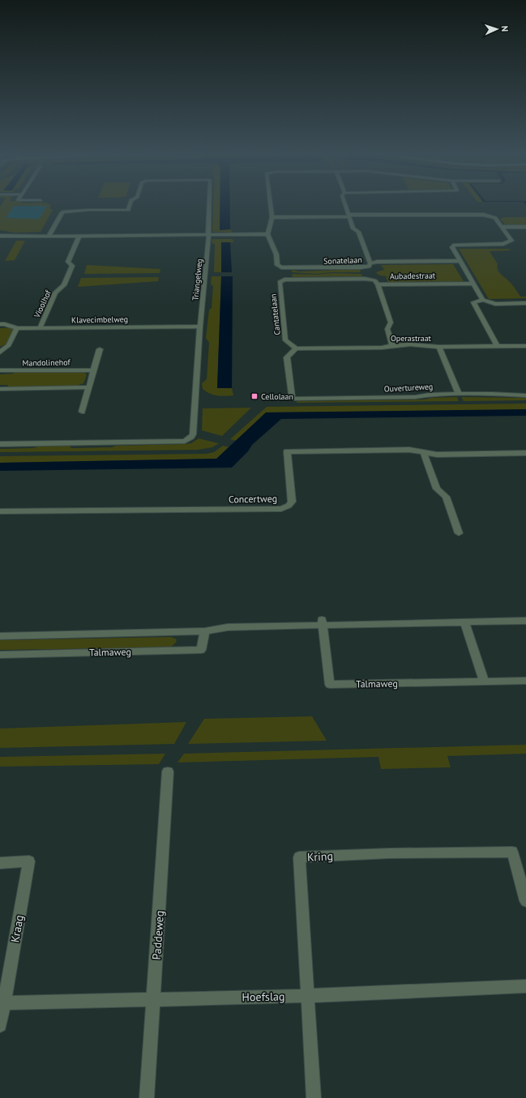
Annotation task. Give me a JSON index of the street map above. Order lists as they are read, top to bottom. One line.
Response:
{"streets":{"street":["Sonatelaan","Aubadestraat","Triangelweg","Vioolhof","Cantatelaan","Klavecimbelweg","Operastraat","Mandolinehof","Ouvertureweg","Concertweg","Talmaweg","Kring","Kraag","Paddeweg","Hoefslag"]},"crossings":[["Aubadestraat","Cantatelaan"],["Aubadestraat","Operastraat"],["Triangelweg","Klavecimbelweg"],["Vioolhof","Klavecimbelweg"],["Cantatelaan","Operastraat"],["Cantatelaan","Ouvertureweg"],["Operastraat","Ouvertureweg"],["Kring","Hoefslag"],["Kraag","Hoefslag"],["Paddeweg","Hoefslag"]],"places":{"transit":["Cellolaan"]},"north":"right"}
